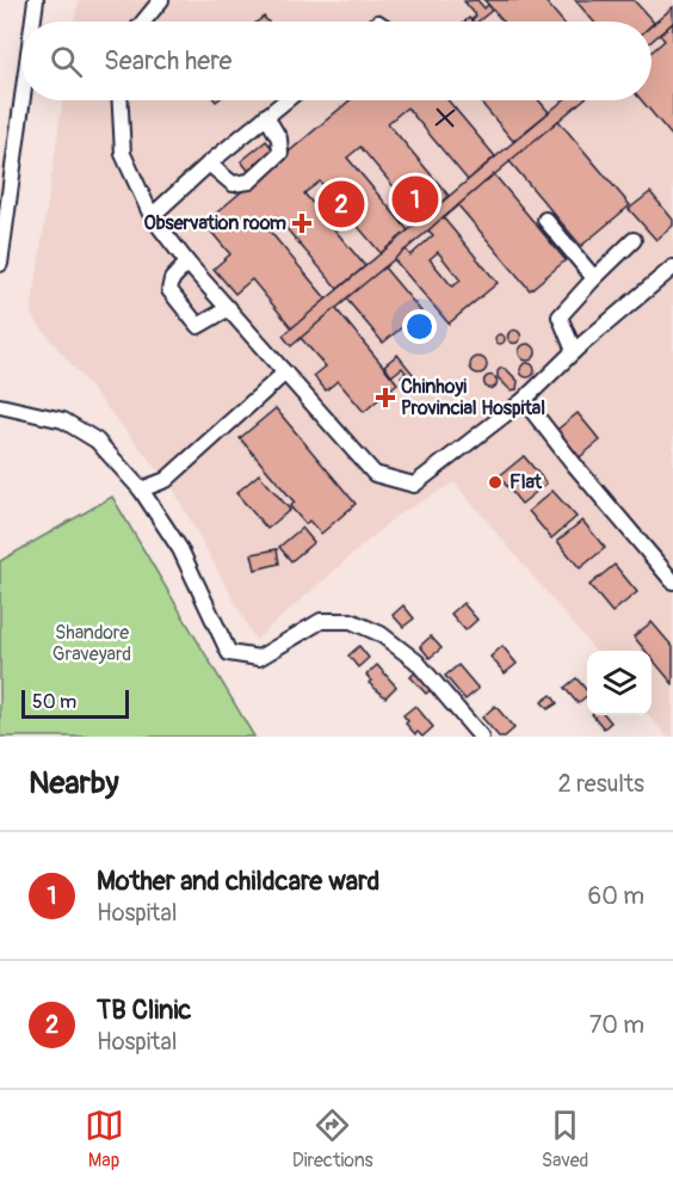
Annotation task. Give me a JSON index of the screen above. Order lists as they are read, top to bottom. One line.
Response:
{"parks":["Shandore Graveyard"],"places":{"health":["Observation room","Chinhoyi Provincial Hospital"],"other":["Flat"]},"scale_bar":"50 m","page":{"search":"Search here","pins":["1","2"],"scale":"50 m","heading":["Nearby","2 results"],"list":[{"mark":"1","name":"Mother and childcare ward","note":"Hospital","value":"60 m"},{"mark":"2","name":"TB Clinic","note":"Hospital","value":"70 m"}],"nav":["Map","Directions","Saved"]}}
